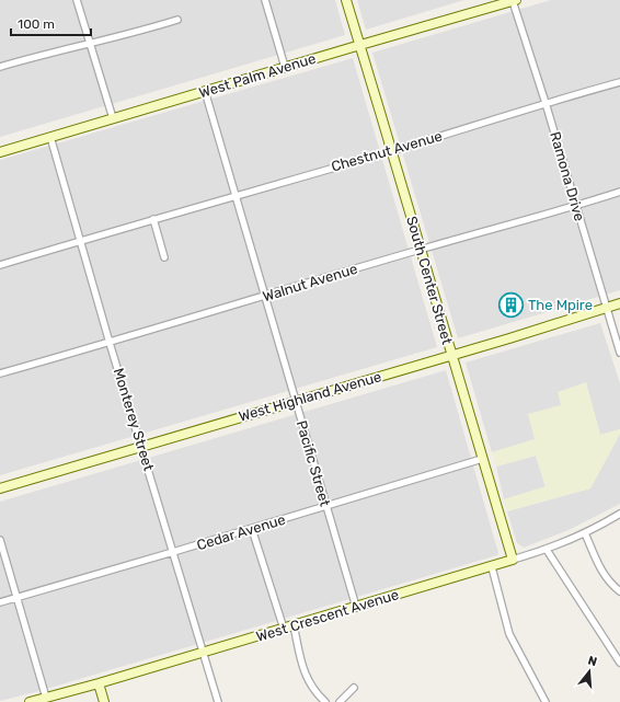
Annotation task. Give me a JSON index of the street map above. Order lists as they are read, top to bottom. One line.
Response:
{"streets":{"street":["West Palm Avenue","Chestnut Avenue","Ramona Drive","South Center Street","Walnut Avenue","West Highland Avenue","Monterey Street","Pacific Street","Cedar Avenue","West Crescent Avenue"]},"crossings":[["West Palm Avenue","Ramona Drive"],["West Palm Avenue","South Center Street"],["West Palm Avenue","Monterey Street"],["West Palm Avenue","Pacific Street"],["Chestnut Avenue","Ramona Drive"],["Chestnut Avenue","South Center Street"],["Chestnut Avenue","Monterey Street"],["Chestnut Avenue","Pacific Street"],["Ramona Drive","Walnut Avenue"],["Ramona Drive","West Highland Avenue"],["South Center Street","Walnut Avenue"],["South Center Street","West Highland Avenue"],["South Center Street","Cedar Avenue"],["South Center Street","West Crescent Avenue"],["Walnut Avenue","Monterey Street"],["Walnut Avenue","Pacific Street"],["West Highland Avenue","Monterey Street"],["West Highland Avenue","Pacific Street"],["Monterey Street","Cedar Avenue"],["Monterey Street","West Crescent Avenue"],["Pacific Street","Cedar Avenue"],["Pacific Street","West Crescent Avenue"]],"places":{"building":["The Mpire"]},"scale_bar":"100 m","north":"top"}
